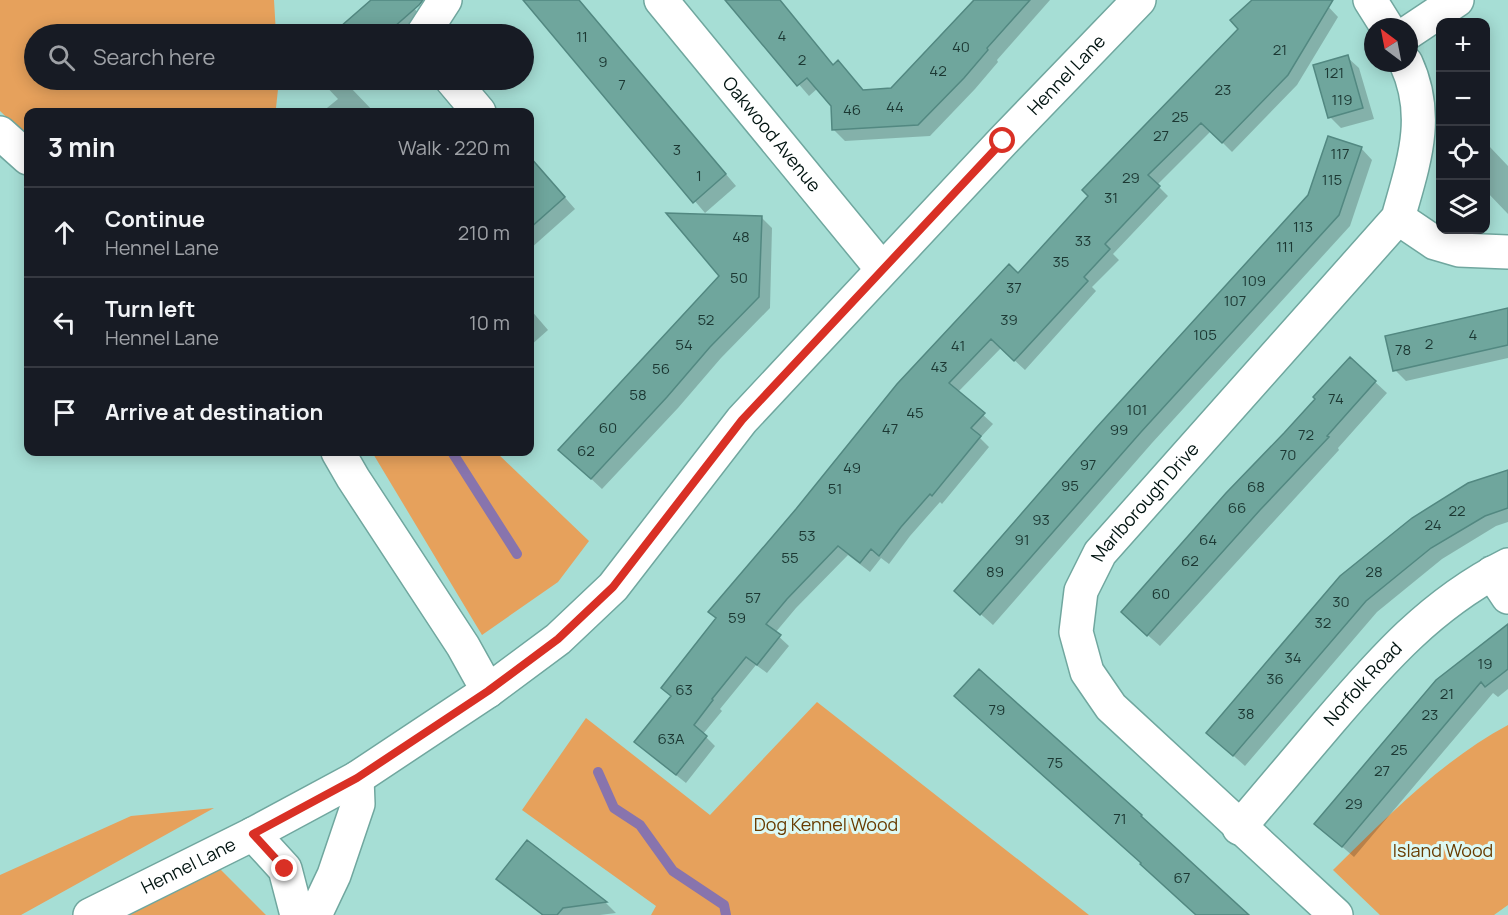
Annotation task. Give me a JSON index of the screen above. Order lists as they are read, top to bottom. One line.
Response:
{"streets":{"street":["Hennel Lane","Oakwood Avenue","Marlborough Drive","Norfolk Road"]},"crossings":[["Hennel Lane","Oakwood Avenue"],["Marlborough Drive","Norfolk Road"]],"parks":["Dog Kennel Wood","Island Wood"],"house_numbers":["4","11","40","21","2","9","42","121","7","23","119","44","46","25","27","3","117","1","29","115","31","113","48","33","111","35","50","109","37","107","52","39","105","4","2","54","41","78","43","56","58","74","101","45","60","47","99","72","62","70","97","49","95","68","51","66","22","93","24","53","91","64","55","62","89","28","60","57","30","59","32","34","19","36","63","21","79","38","23","63A","25","75","27","29","71","67"],"north":"top left","page":{"map_buttons":["+","−"],"search":"Search here","heading":["3 min","Walk · 220 m"],"list":[["Continue","Hennel Lane","210 m"],["Turn left","Hennel Lane","10 m"],"Arrive at destination"]}}
